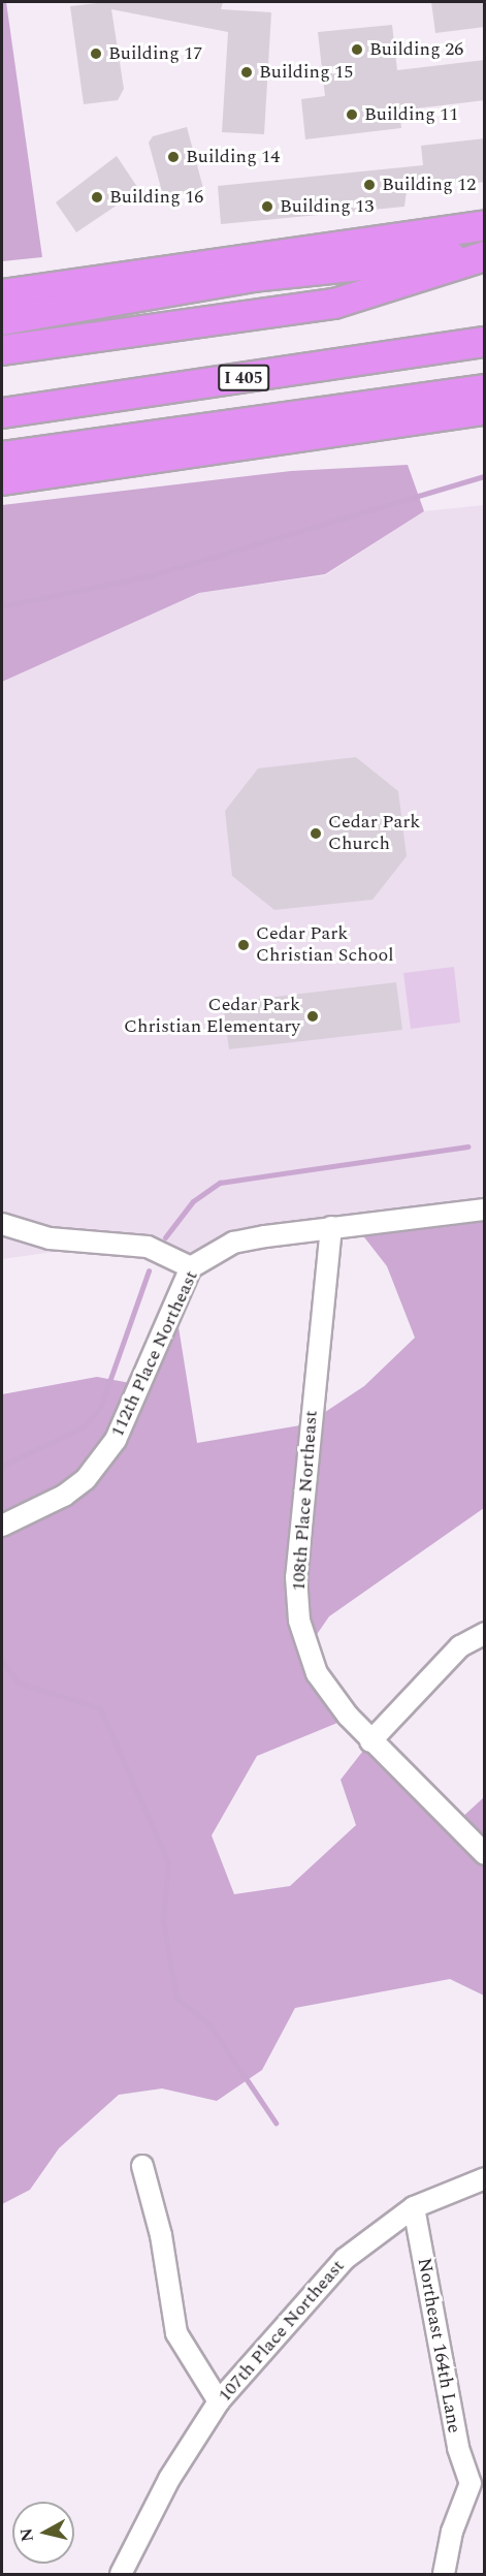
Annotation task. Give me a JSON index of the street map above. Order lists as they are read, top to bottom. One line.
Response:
{"streets":{"highway":["I 405"],"street":["112th Place Northeast","108th Place Northeast","107th Place Northeast","Northeast 164th Lane"]},"crossings":[["112th Place Northeast","108th Place Northeast"],["107th Place Northeast","Northeast 164th Lane"]],"places":["Building 26","Building 17","Building 15","Building 11","Building 14","Building 12","Building 16","Building 13","Cedar Park Church","Cedar Park Christian School","Cedar Park Christian Elementary"],"north":"left"}
